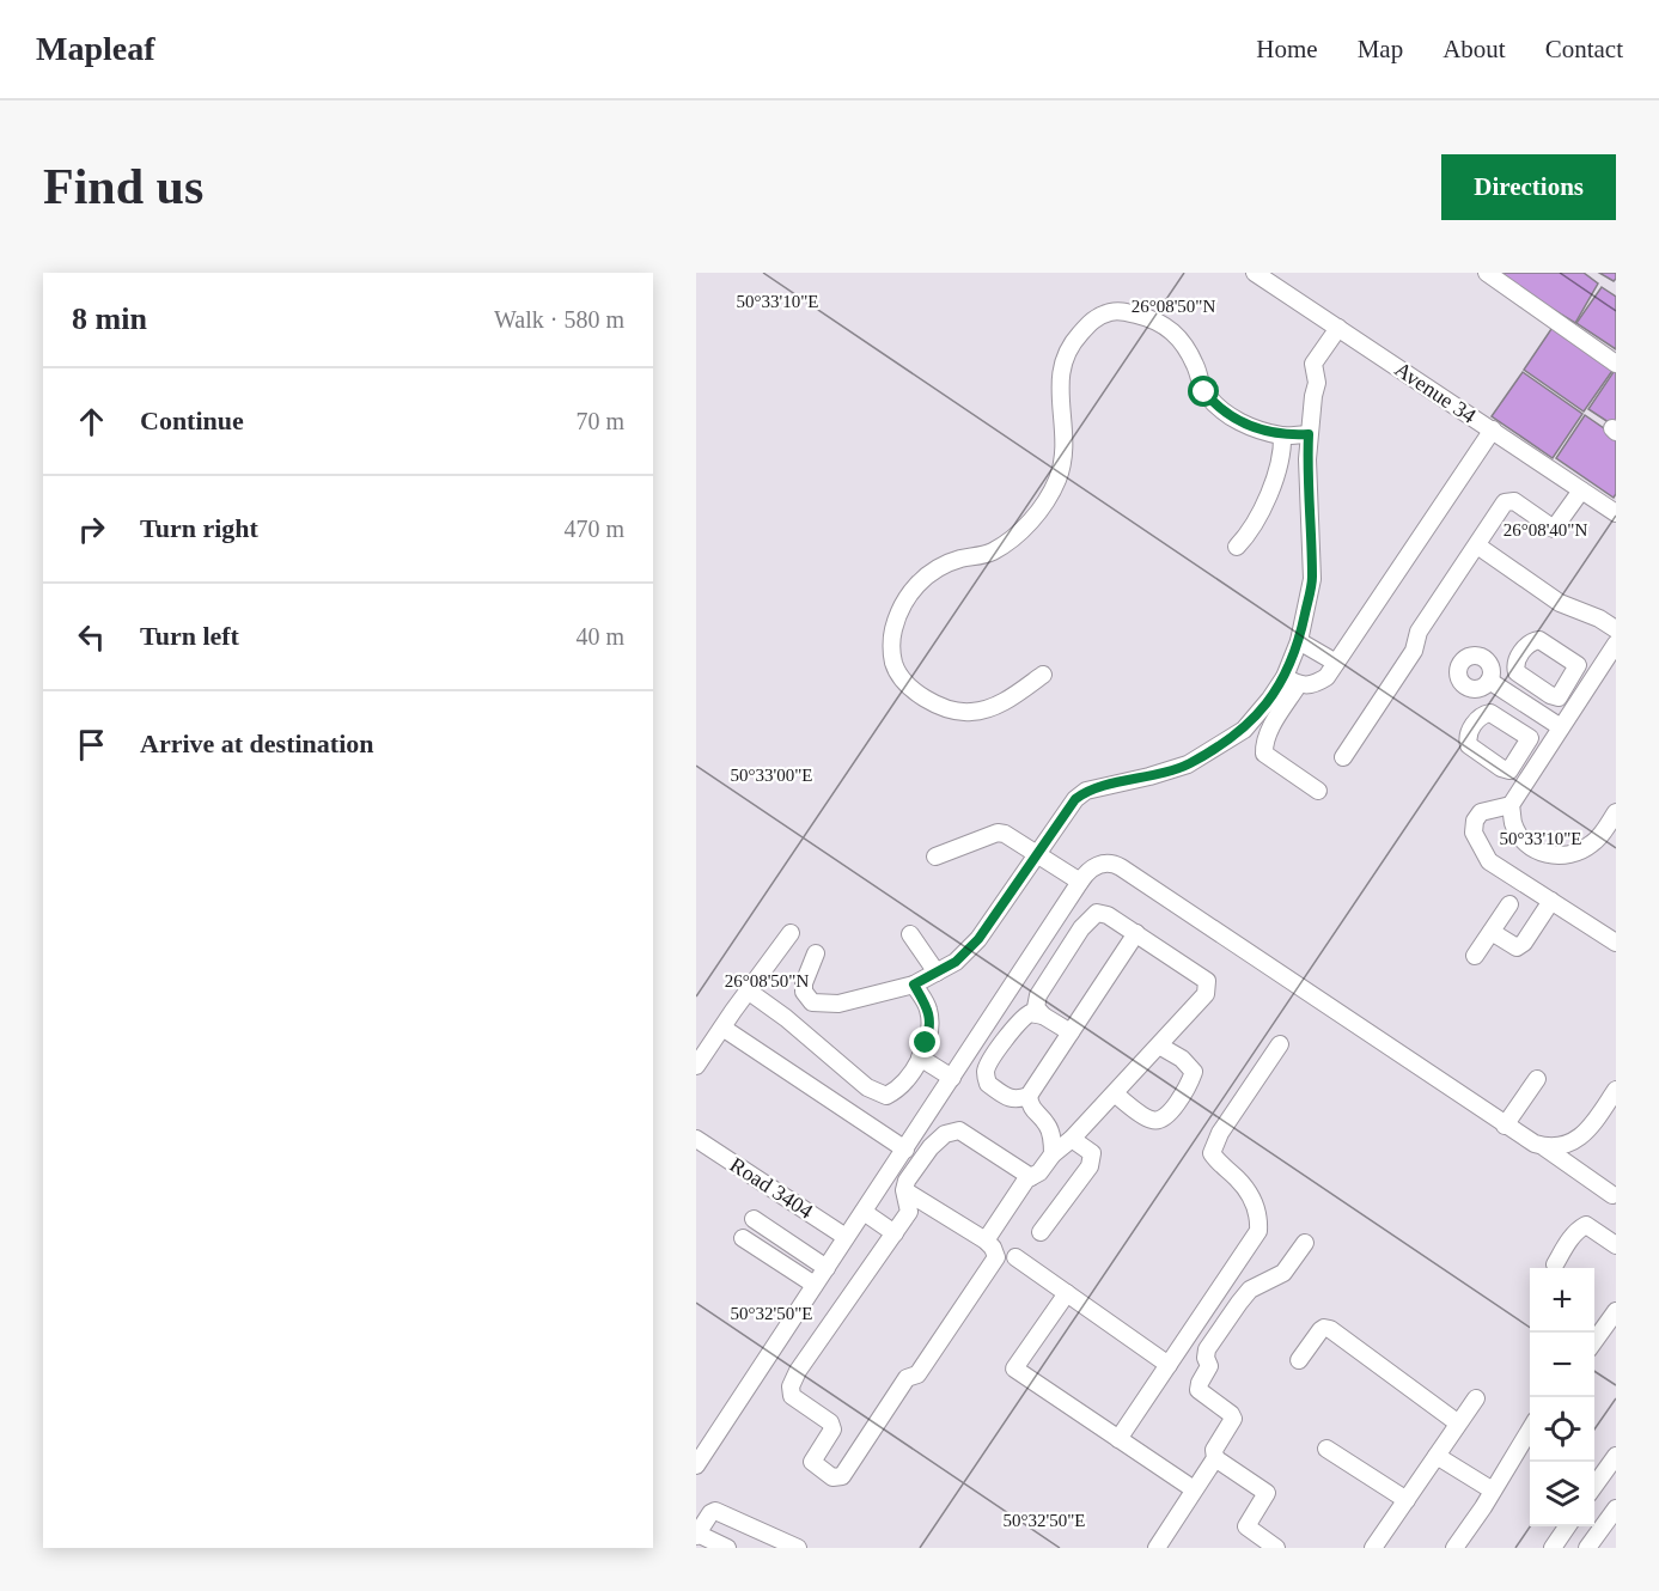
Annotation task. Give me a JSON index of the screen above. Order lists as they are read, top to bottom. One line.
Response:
{"streets":{"street":["Avenue 34","Road 3404"]},"page":{"header":"Mapleaf","nav":["Home","Map","About","Contact"],"buttons":"Directions","title":"Find us","heading":["8 min","Walk · 580 m"],"list":[["Continue","70 m"],["Turn right","470 m"],["Turn left","40 m"],"Arrive at destination"],"map_buttons":["+","−"]},"coordinates":["50°33'10\"E","26°08'50\"N","26°08'40\"N","50°33'00\"E","50°32'50\"E"]}
